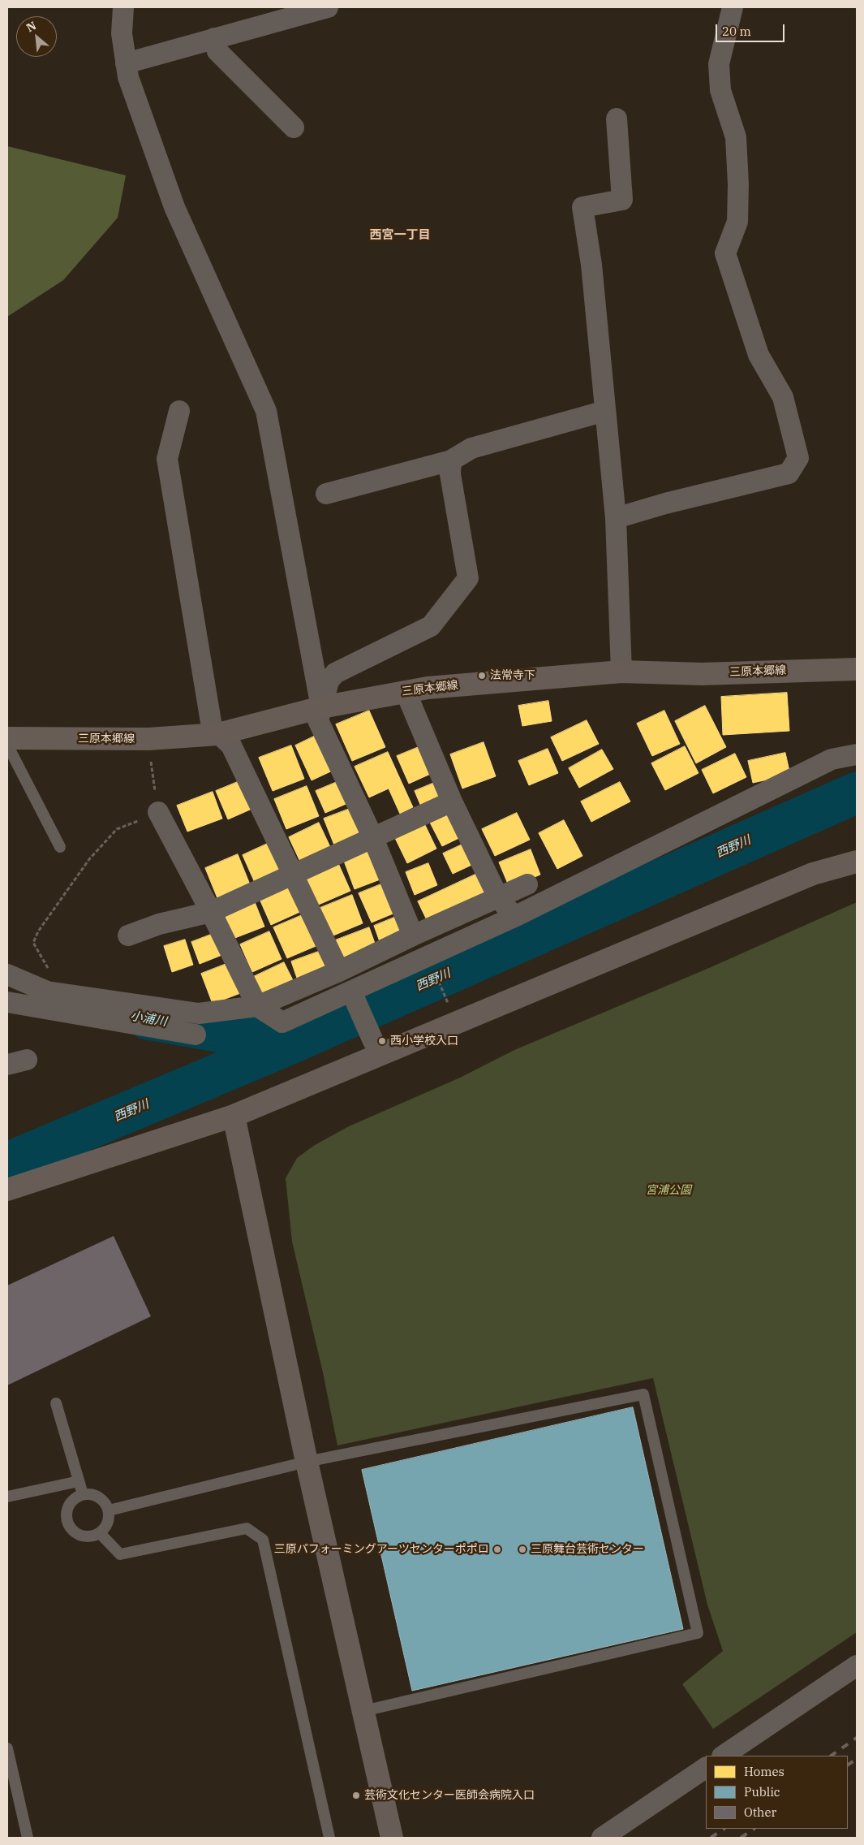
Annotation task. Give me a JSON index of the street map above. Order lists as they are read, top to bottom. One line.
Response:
{"streets":{"street":["三原本郷線"]},"districts":["西宮一丁目"],"water":["西野川","小浦川"],"parks":["宮浦公園"],"places":["法常寺下","西小学校入口","三原パフォーミングアーツセンターポポロ","三原舞台芸術センター","芸術文化センター医師会病院入口"],"legend":["Homes","Public","Other"],"scale_bar":"20 m","north":"top left"}
